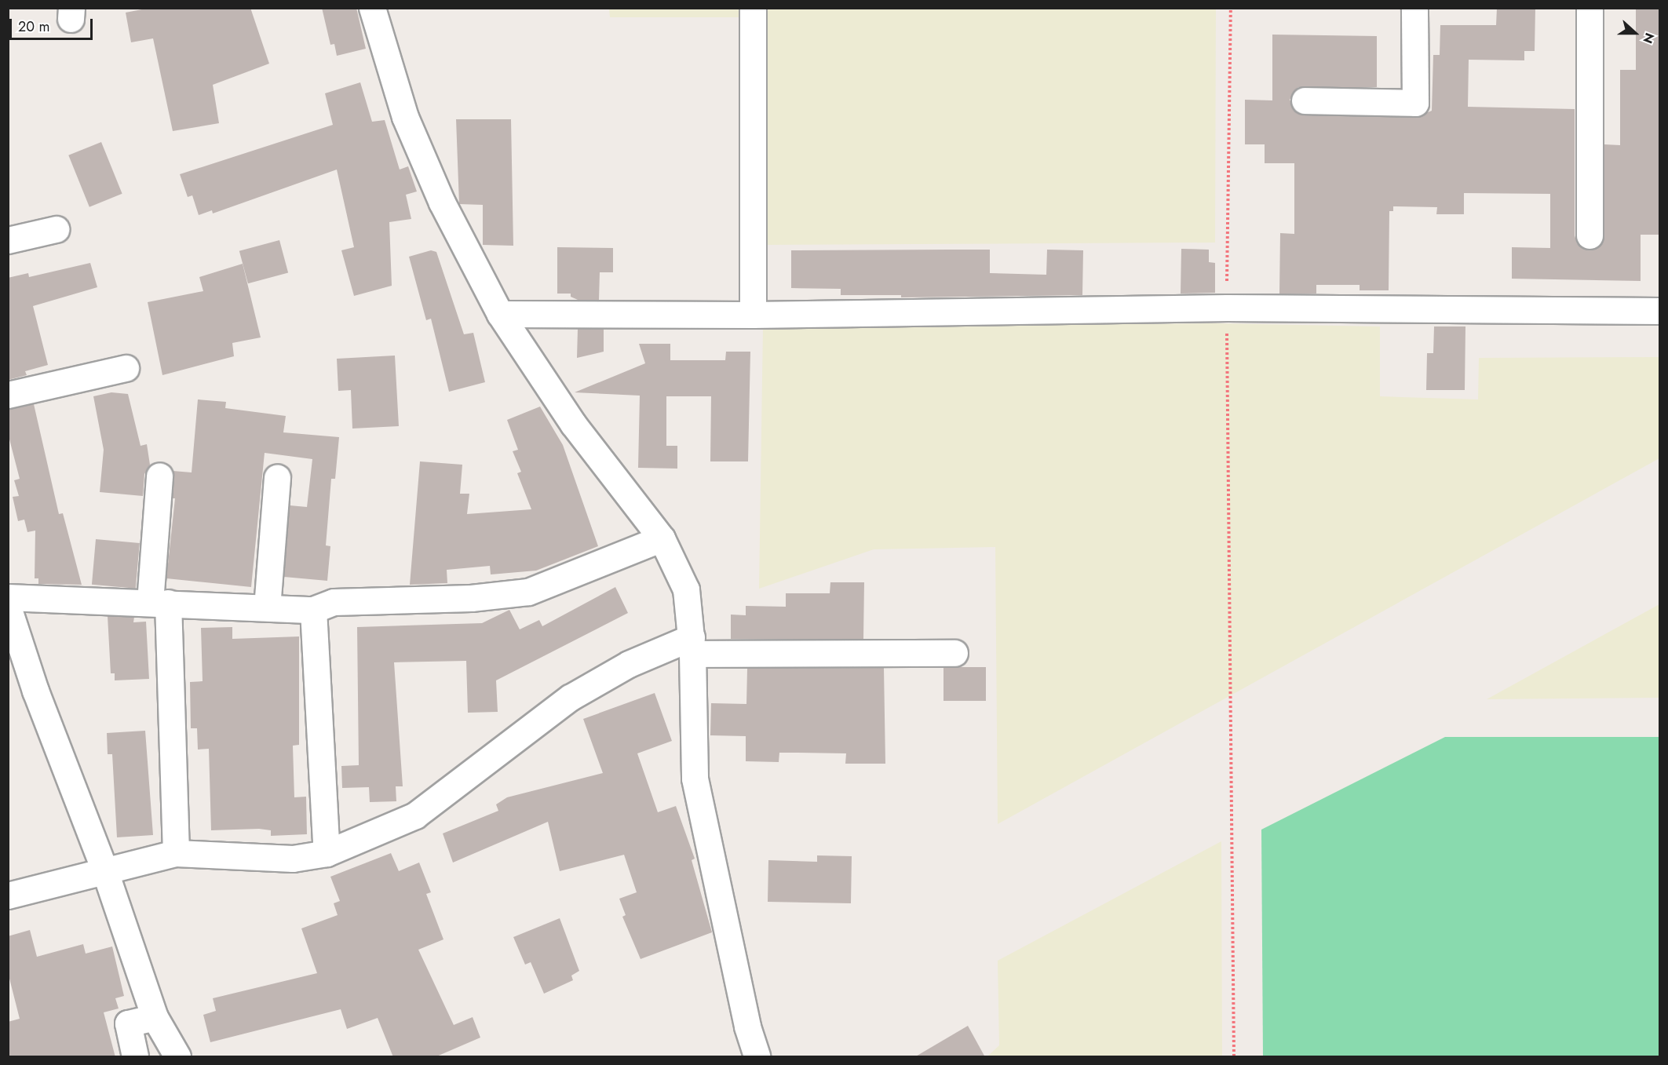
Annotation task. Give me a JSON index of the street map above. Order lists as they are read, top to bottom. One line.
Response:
{"scale_bar":"20 m","north":"right"}
